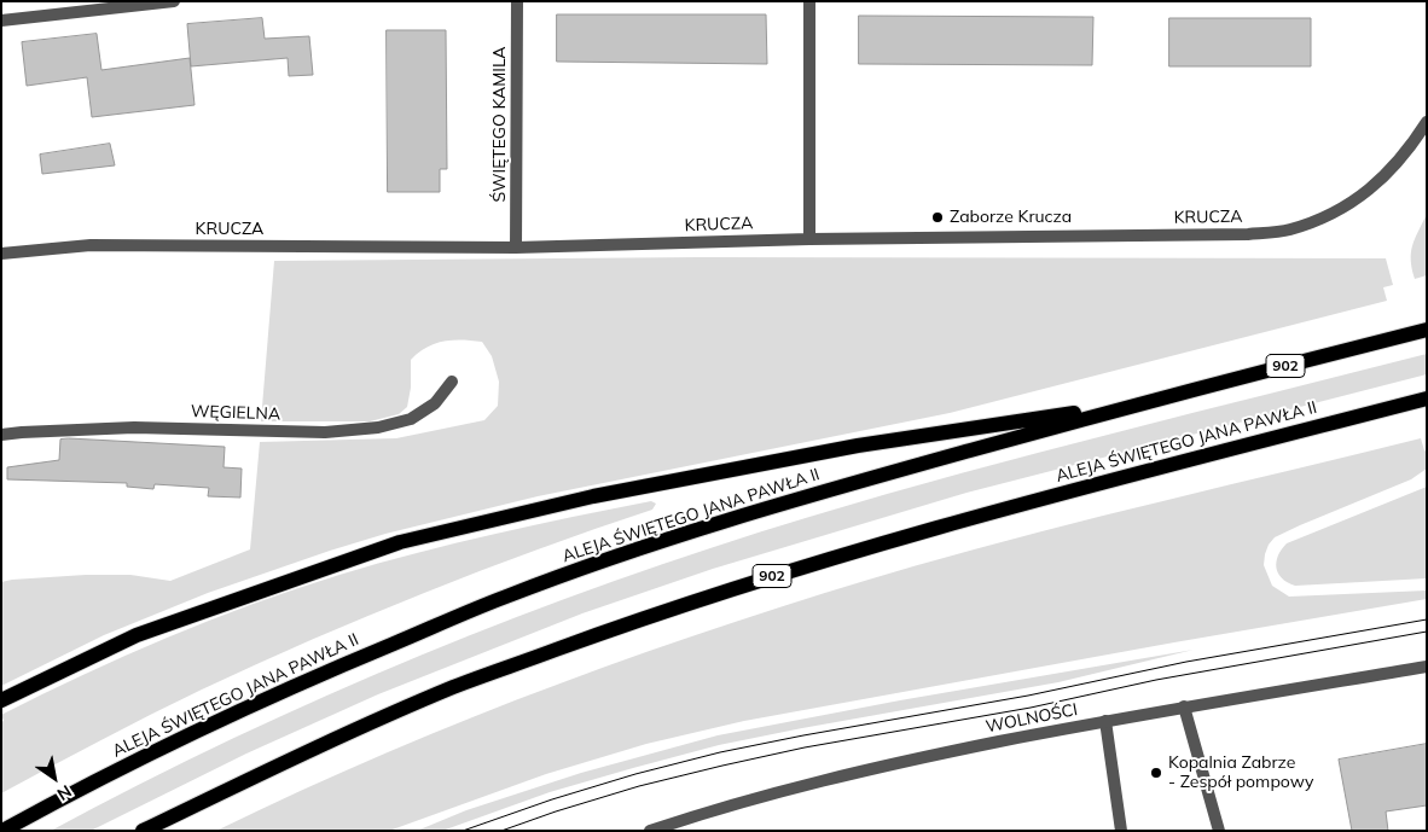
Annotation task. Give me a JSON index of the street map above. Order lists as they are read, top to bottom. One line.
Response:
{"streets":{"main road":["902","ALEJA ŚWIĘTEGO JANA PAWŁA II"],"street":["ŚWIĘTEGO KAMILA","KRUCZA","WĘGIELNA","WOLNOŚCI"]},"crossings":[["ŚWIĘTEGO KAMILA","KRUCZA"]],"places":["Zaborze Krucza","Kopalnia Zabrze - Zespół pompowy"],"north":"bottom right"}
